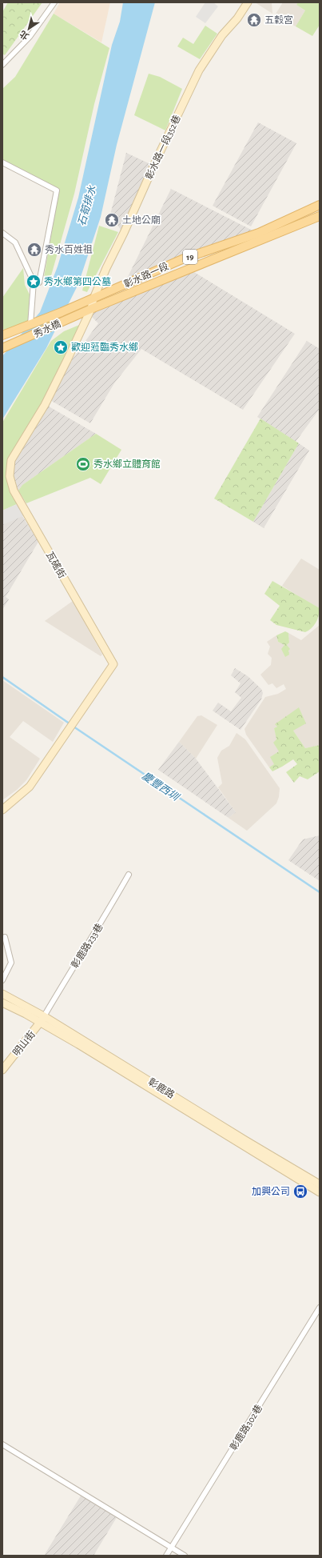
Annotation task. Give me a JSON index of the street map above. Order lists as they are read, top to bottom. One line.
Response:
{"streets":{"main road":["19","彰水路一段","秀水橋"],"street":["彰水路一段352巷","瓦磘街","彰鹿路233巷","明山街","彰鹿路","彰鹿路302巷"]},"crossings":[["彰水路一段352巷","彰水路一段"],["彰水路一段352巷","瓦磘街"],["彰水路一段","秀水橋"],["彰水路一段","瓦磘街"],["秀水橋","瓦磘街"],["彰鹿路233巷","明山街"],["彰鹿路233巷","彰鹿路"],["明山街","彰鹿路"]],"water":["石筍排水","慶豐西圳"],"places":{"temple":["五穀宮","土地公廟","秀水百姓祖"],"place":["秀水鄉第四公墓","歡迎蒞臨秀水鄉"],"sports":["秀水鄉立體育館"],"bus stop":["加興公司"]},"north":"bottom left"}
